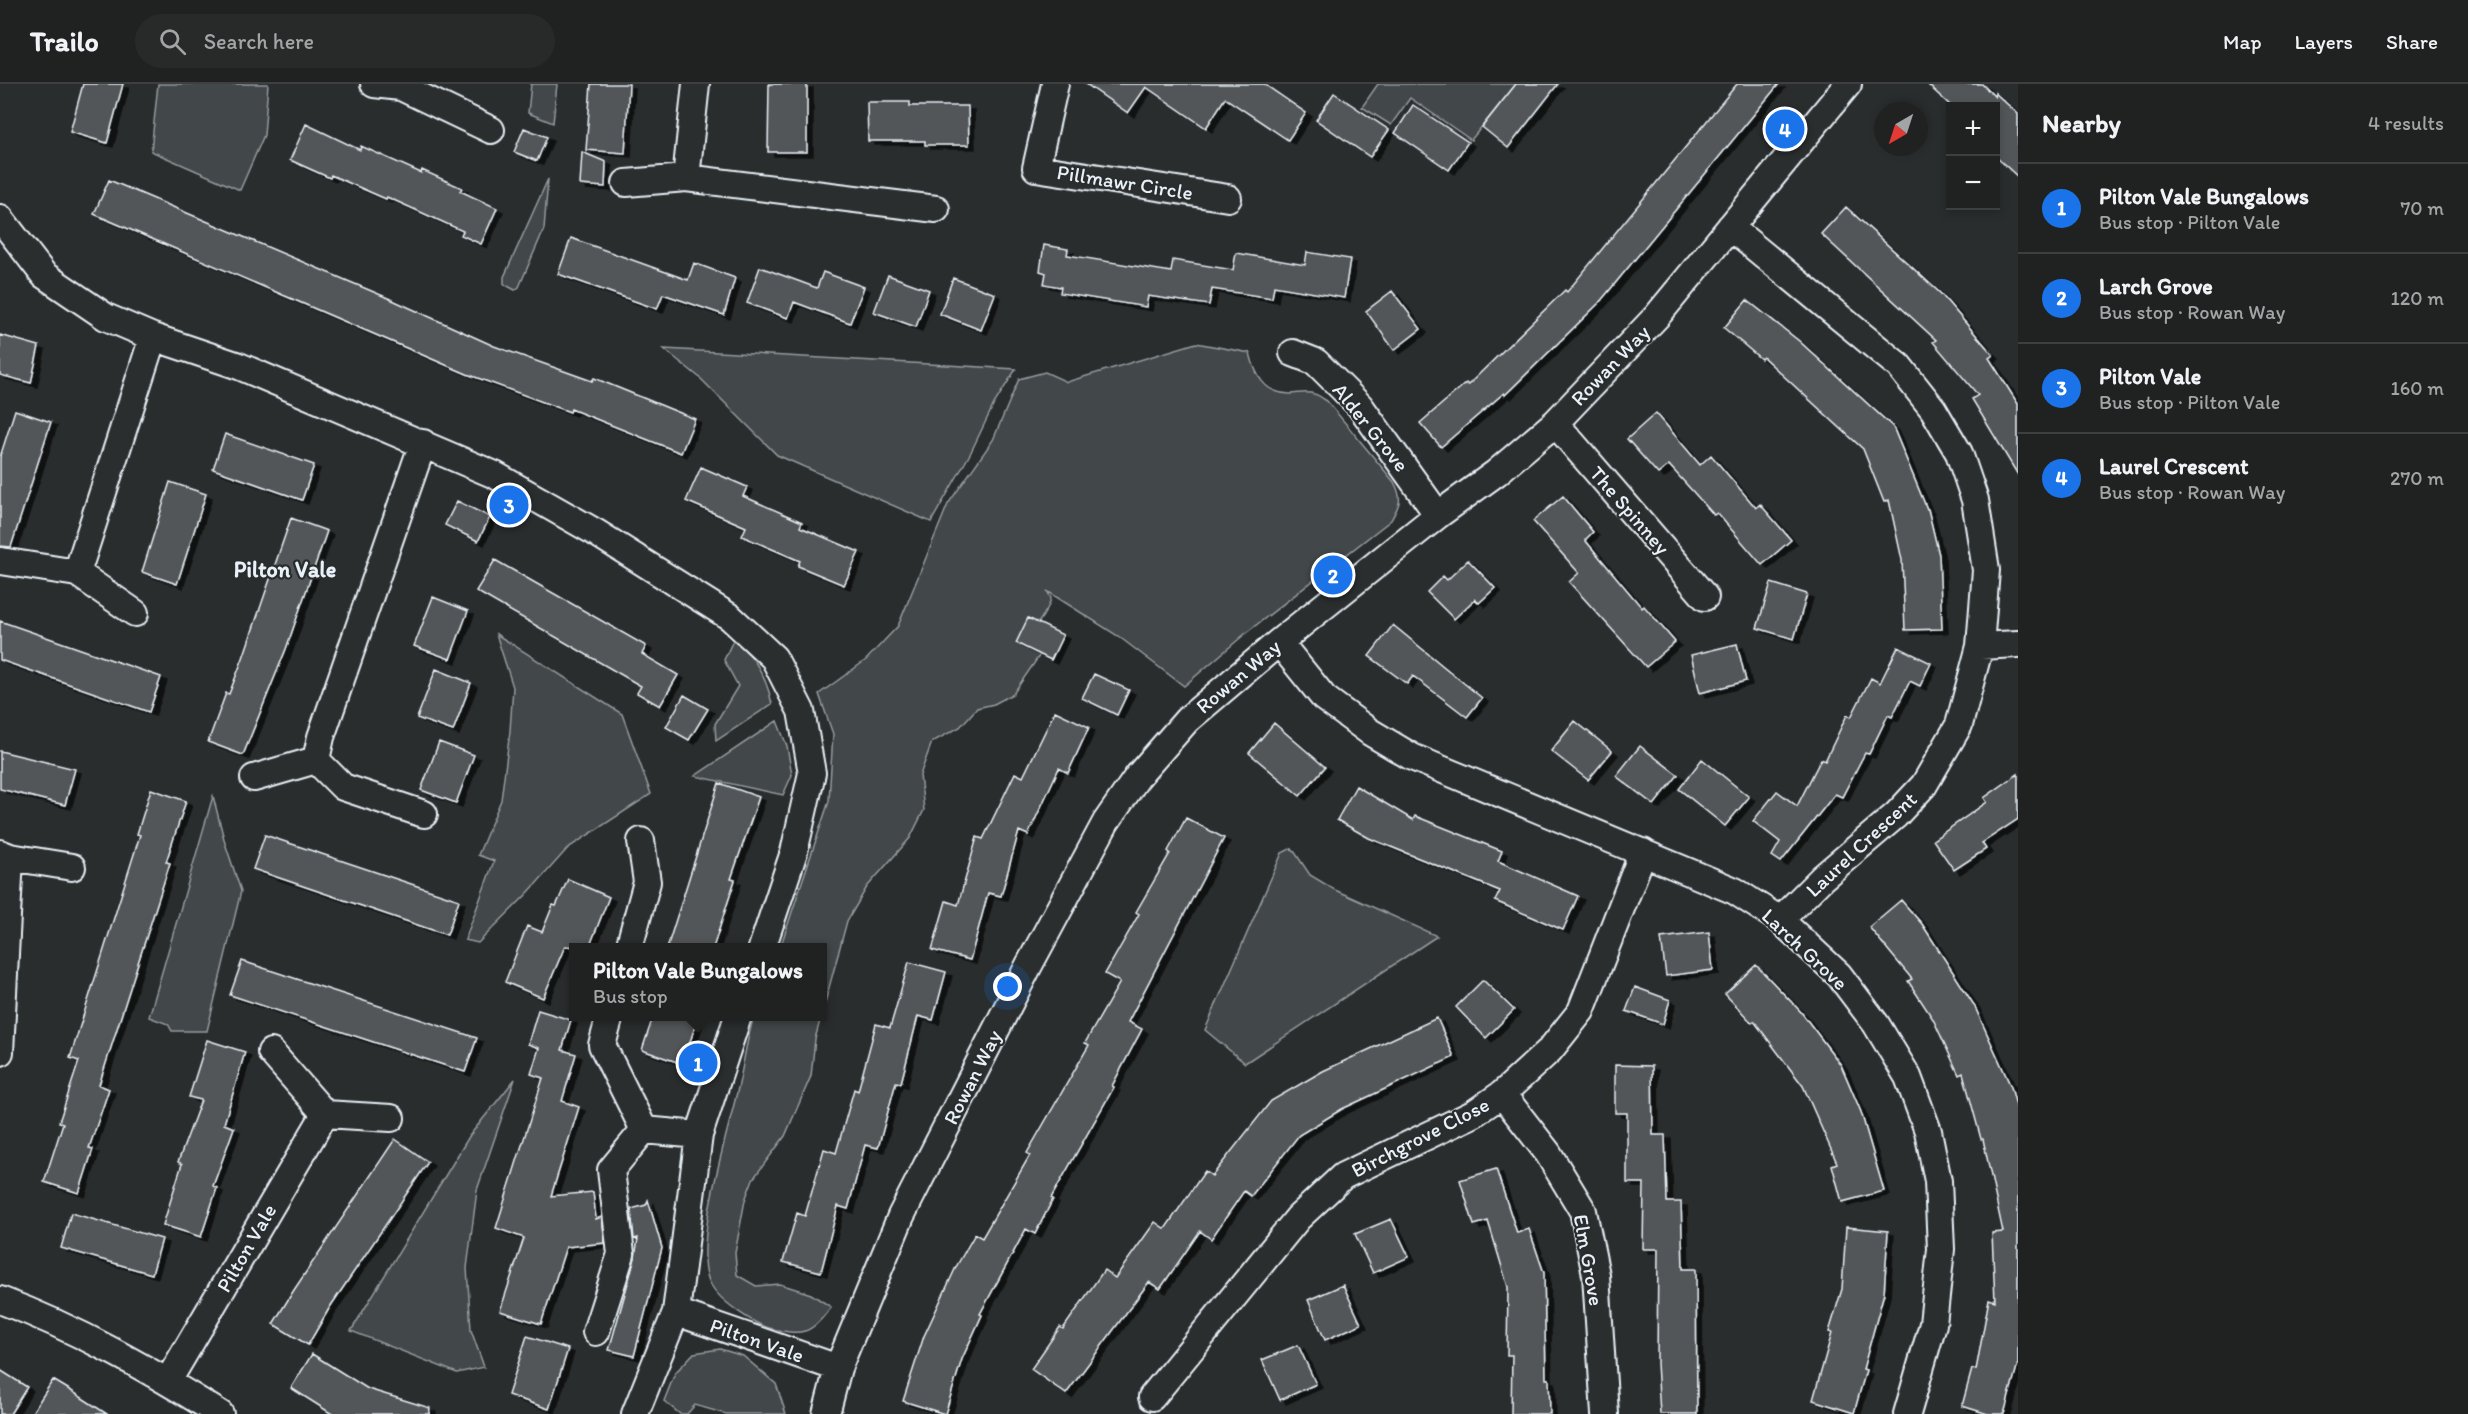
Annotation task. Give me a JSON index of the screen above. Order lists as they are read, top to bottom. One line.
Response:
{"streets":{"street":["Pillmawr Circle","Rowan Way","Alder Grove","The Spinney","Laurel Crescent","Larch Grove","Birchgrove Close","Pilton Vale","Elm Grove"]},"crossings":[["Rowan Way","Alder Grove"],["Rowan Way","The Spinney"],["Rowan Way","Laurel Crescent"],["Rowan Way","Larch Grove"],["Rowan Way","Pilton Vale"],["Laurel Crescent","Larch Grove"],["Larch Grove","Birchgrove Close"],["Birchgrove Close","Elm Grove"]],"districts":["Pilton Vale"],"north":"bottom left","page":{"header":"Trailo","search":"Search here","nav":["Map","Layers","Share"],"heading":["Nearby","4 results"],"map_buttons":["+","−"],"pins":["4","3","2","1"],"list":[{"mark":"1","name":"Pilton Vale Bungalows","note":"Bus stop · Pilton Vale","value":"70 m"},{"mark":"2","name":"Larch Grove","note":"Bus stop · Rowan Way","value":"120 m"},{"mark":"3","name":"Pilton Vale","note":"Bus stop · Pilton Vale","value":"160 m"},{"mark":"4","name":"Laurel Crescent","note":"Bus stop · Rowan Way","value":"270 m"}],"popup":["Pilton Vale Bungalows","Bus stop"]}}
